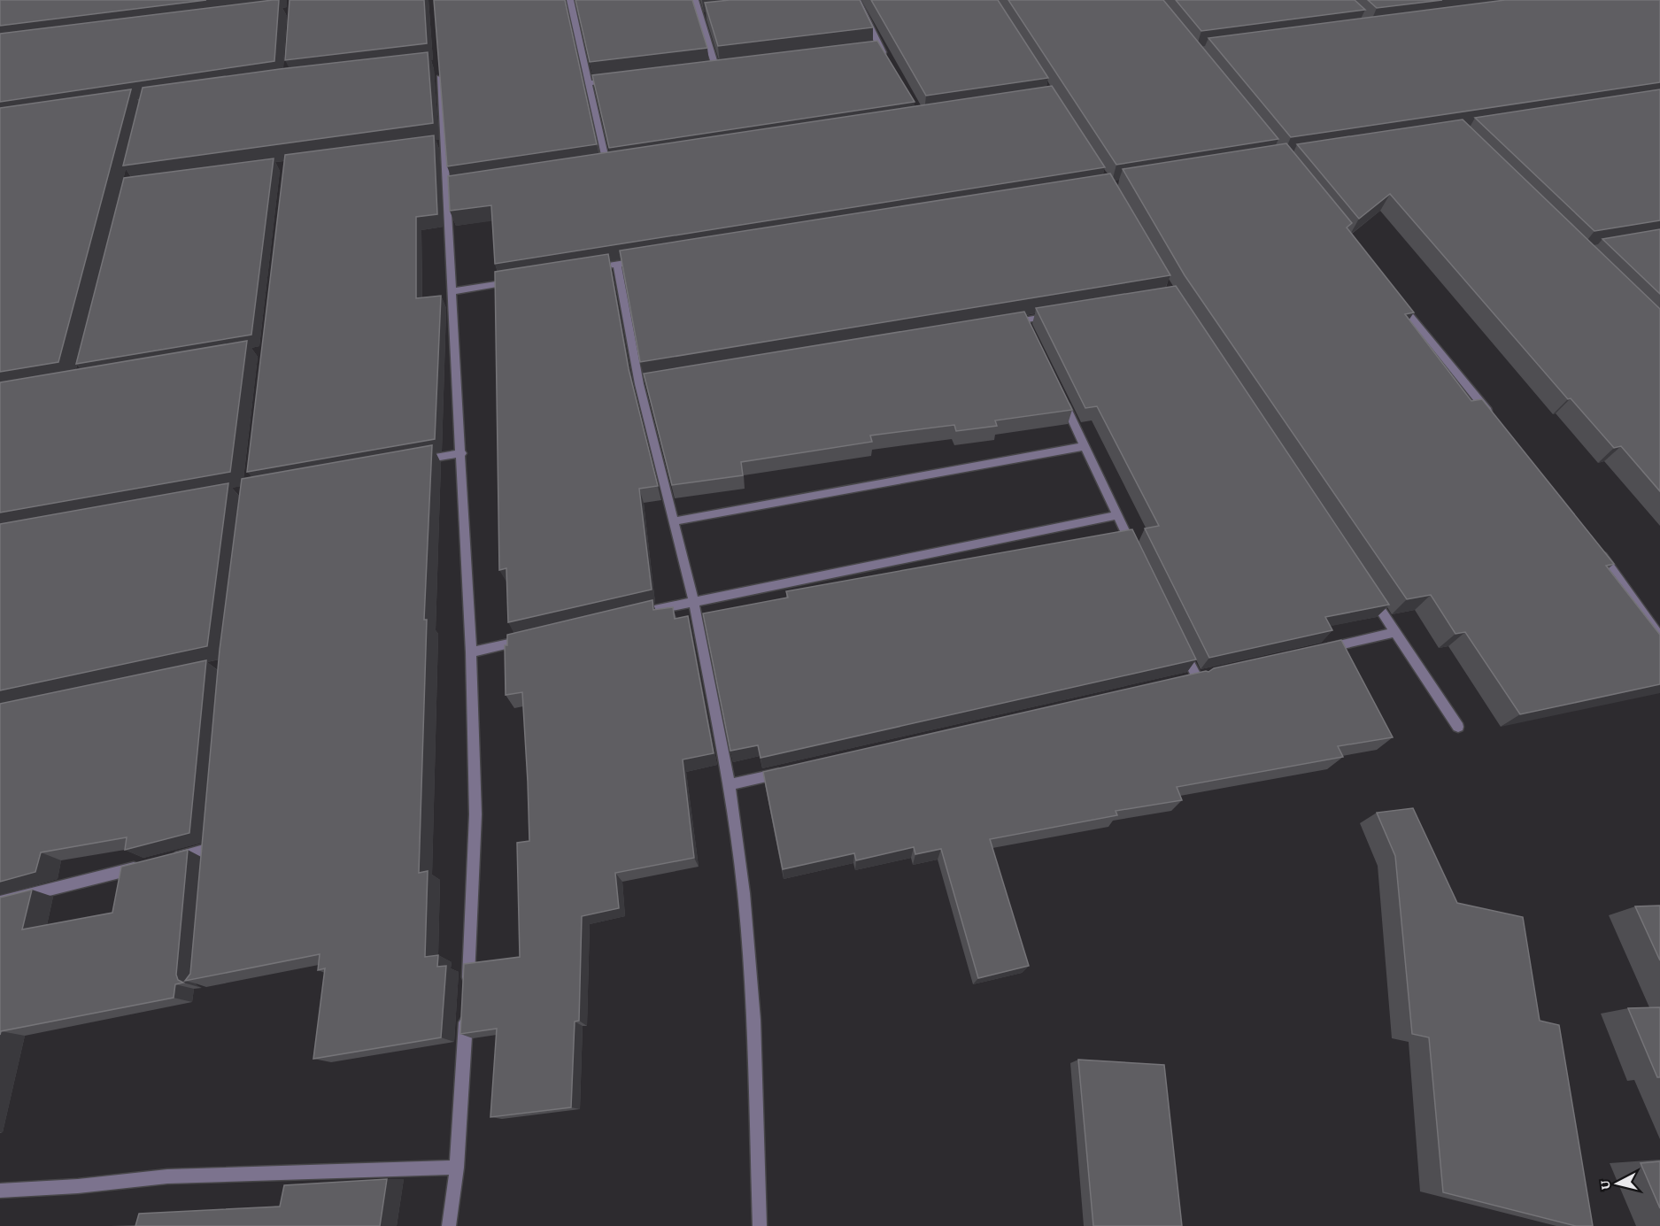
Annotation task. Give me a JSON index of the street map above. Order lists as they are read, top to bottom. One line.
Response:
{"north":"left"}
